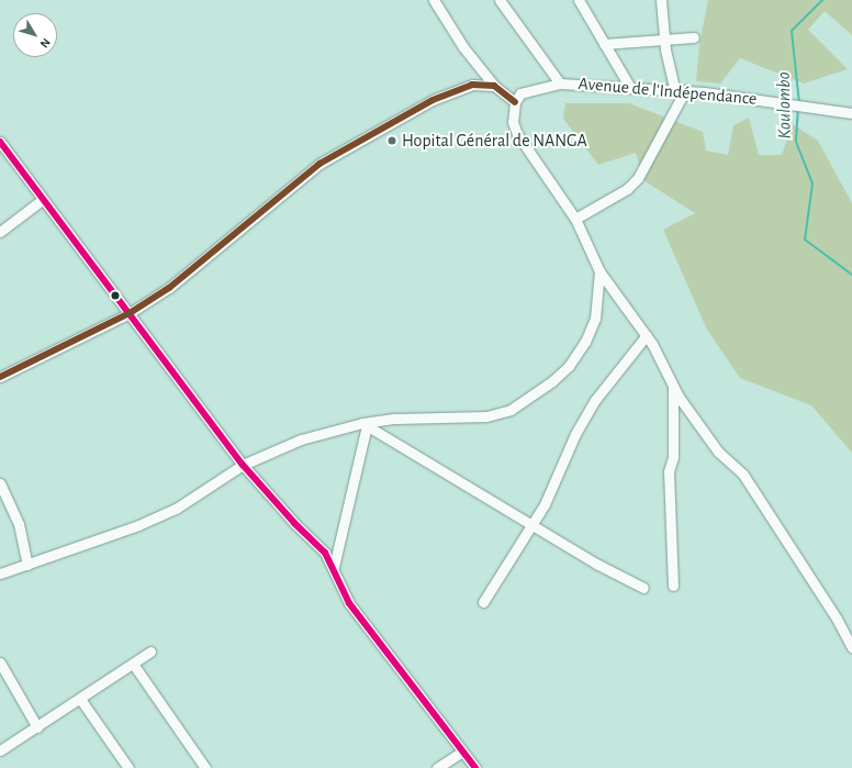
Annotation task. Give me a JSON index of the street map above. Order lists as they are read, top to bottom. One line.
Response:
{"streets":{"street":["Avenue de l'Indépendance"]},"water":["Koulombo"],"places":["Hopital Général de NANGA"],"north":"bottom right"}
